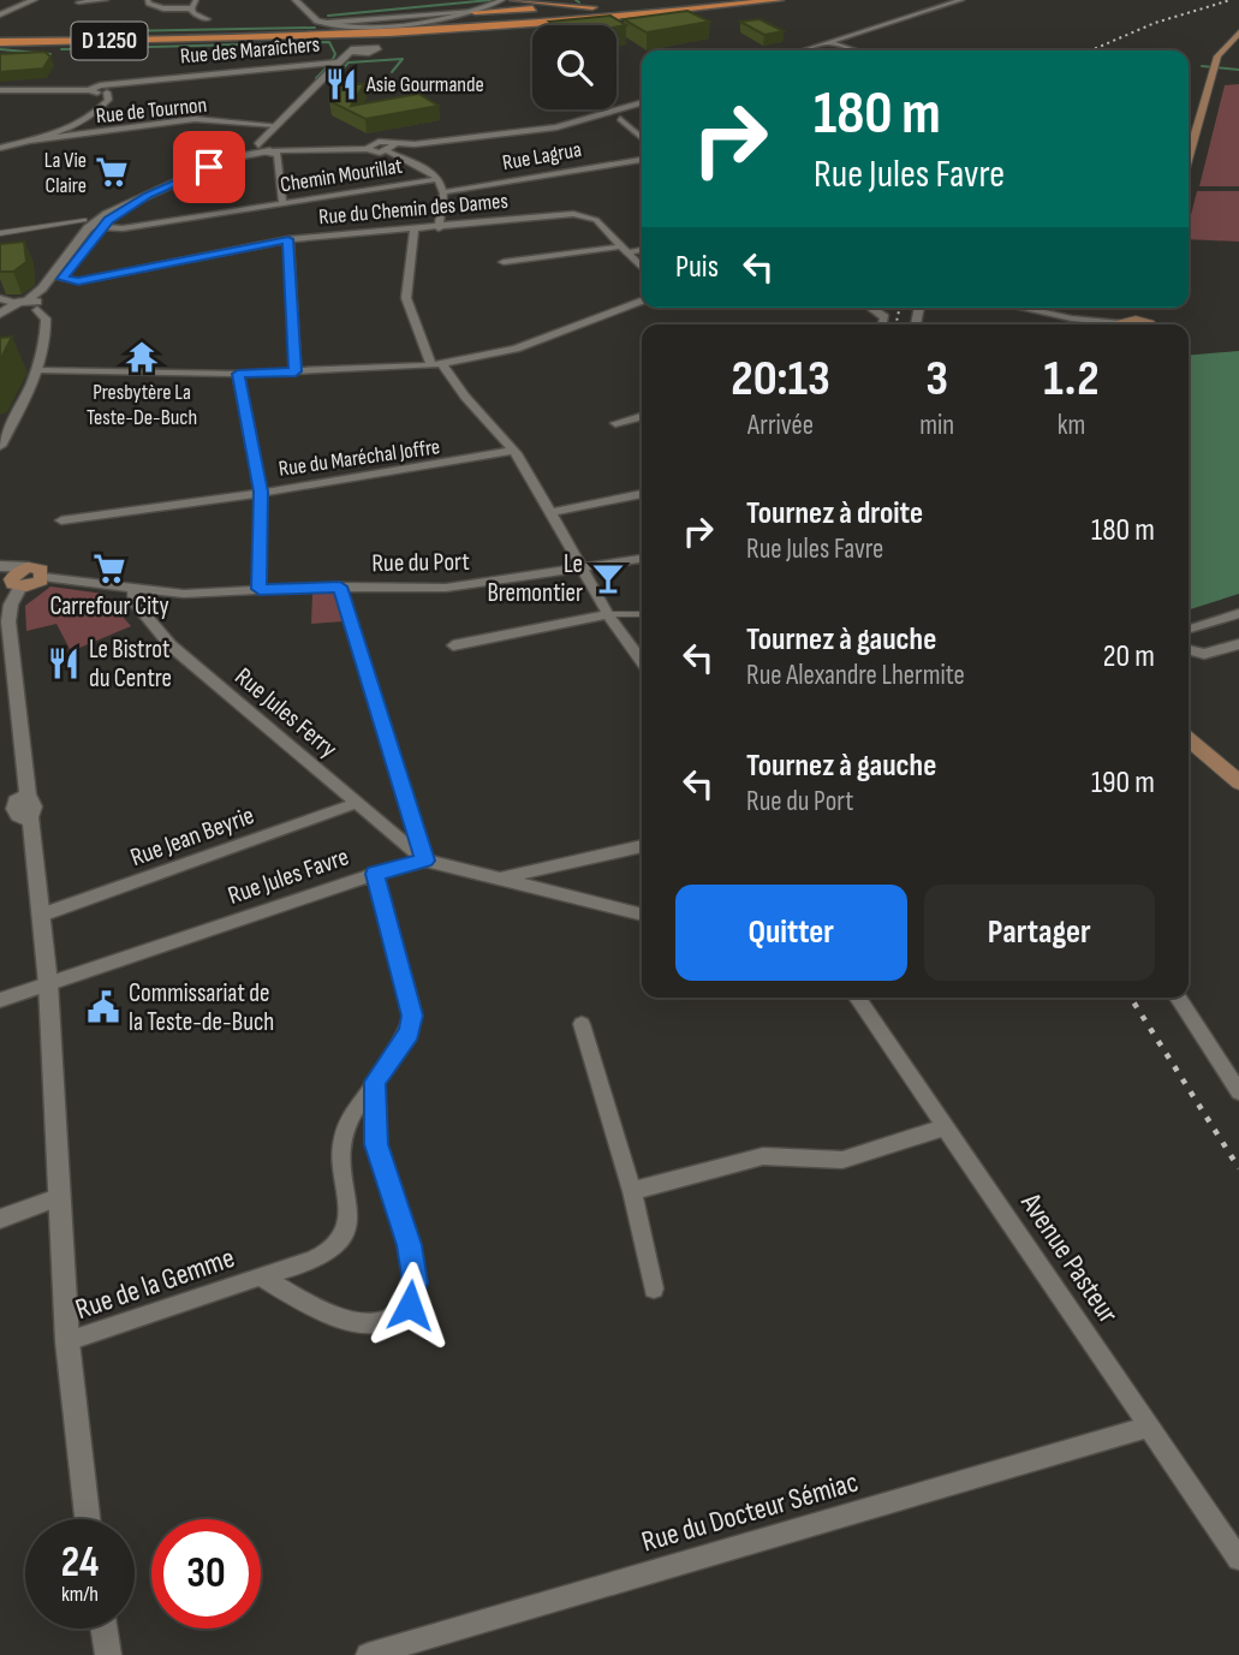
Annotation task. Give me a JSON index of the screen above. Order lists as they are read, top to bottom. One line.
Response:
{"streets":{"main road":["D 1250"],"street":["Rue des Maraîchers","Rue de Tournon","Rue Lagrua","Chemin Mourillat","Rue du Chemin des Dames","Rue du Maréchal Joffre","Rue du Port","Rue Jules Ferry","Rue Jean Beyrie","Rue Jules Favre","Avenue Pasteur","Rue de la Gemme","Rue du Docteur Sémiac"]},"crossings":[["Rue du Port","Rue Jules Ferry"],["Rue Jules Ferry","Rue Jean Beyrie"],["Rue Jules Ferry","Rue Jules Favre"],["Rue Jules Favre","Rue de la Gemme"],["Avenue Pasteur","Rue du Docteur Sémiac"]],"places":{"restaurant":["Asie Gourmande","Le Bistrot du Centre"],"supermarket":["La Vie Claire","Carrefour City"],"temple":["Presbytère La Teste-De-Buch"],"bar":["Le Bremontier"],"public building":["Commissariat de la Teste-de-Buch"]},"page":{"turn":["180 m","Rue Jules Favre"],"then":"Puis","eta":["20:13","Arrivée","3","min","1.2","km"],"list":[{"name":"Tournez à droite","note":"Rue Jules Favre","value":"180 m"},{"name":"Tournez à gauche","note":"Rue Alexandre Lhermite","value":"20 m"},{"name":"Tournez à gauche","note":"Rue du Port","value":"190 m"}],"buttons":["Quitter","Partager"],"speed":"24 km/h","limit":"30"}}
